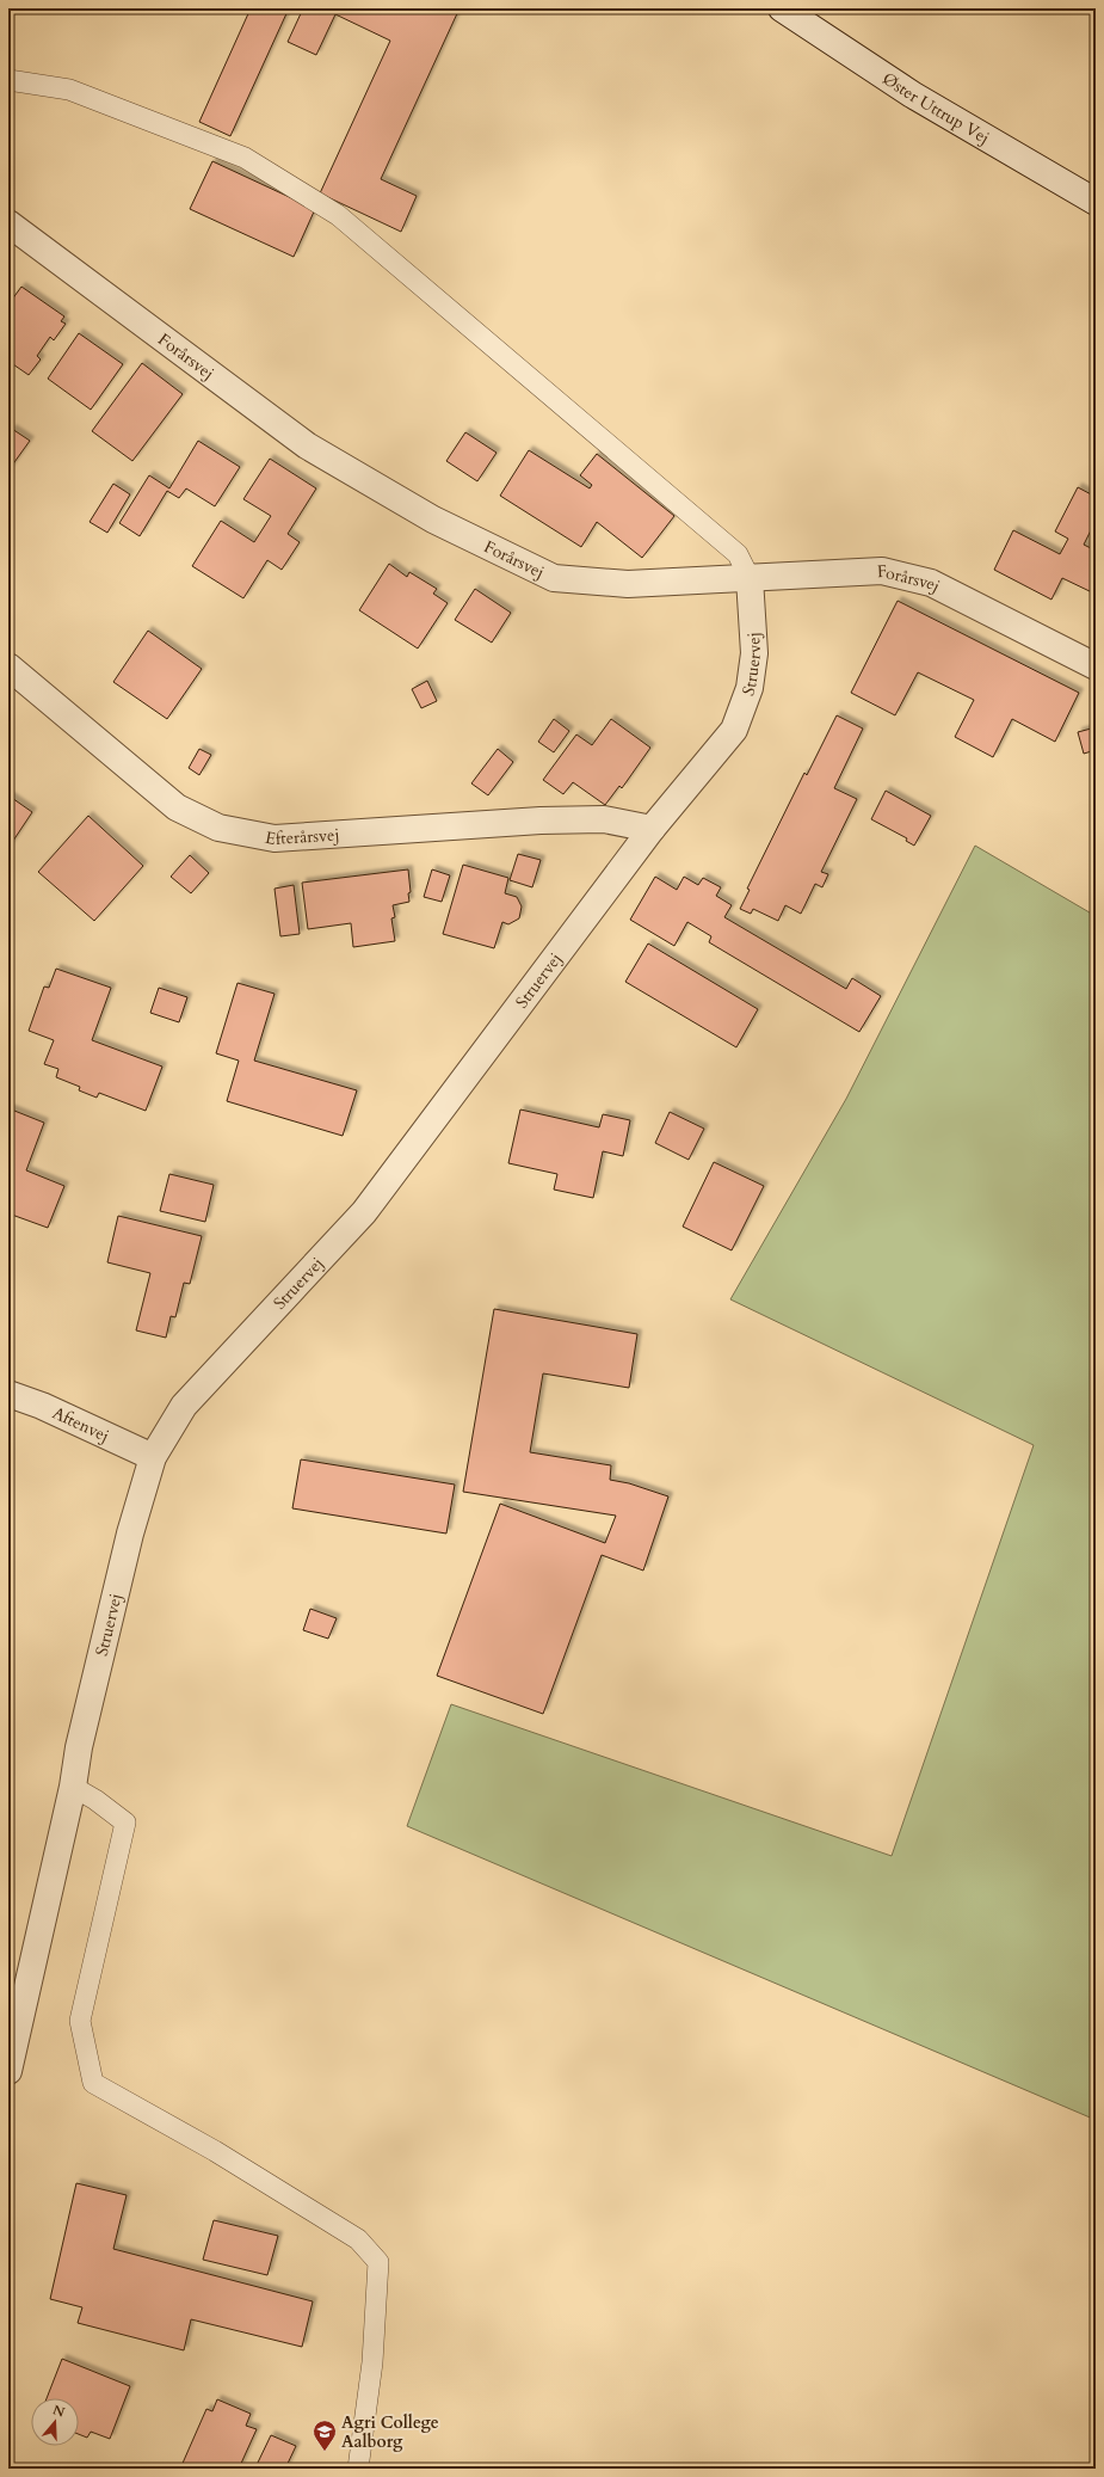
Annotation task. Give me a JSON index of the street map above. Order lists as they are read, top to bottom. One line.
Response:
{"streets":{"street":["Øster Uttrup Vej","Forårsvej","Struervej","Efterårsvej","Aftenvej"]},"crossings":[["Forårsvej","Struervej"],["Struervej","Efterårsvej"],["Struervej","Aftenvej"]],"places":{"school or university":["Agri College Aalborg"]},"north":"top"}
